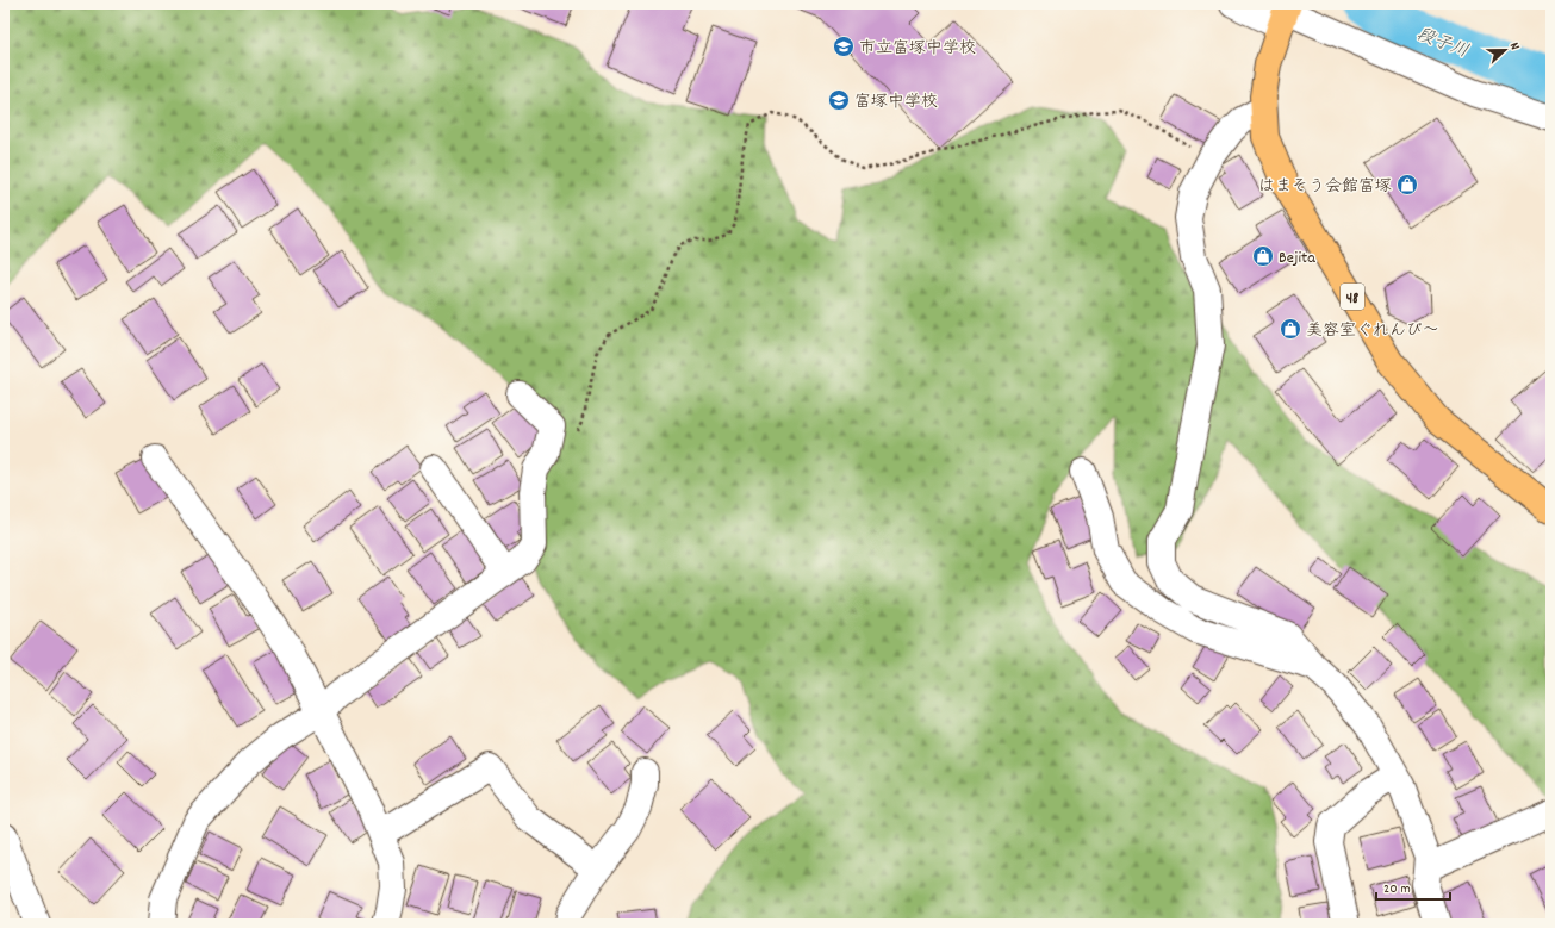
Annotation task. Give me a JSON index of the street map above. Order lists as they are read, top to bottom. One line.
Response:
{"streets":{"main road":["48"]},"water":["段子川"],"places":{"school or university":["市立富塚中学校","富塚中学校"],"shop":["はまそう会館富塚","Bejita","美容室ぐれんび～"]},"scale_bar":"20 m","north":"right"}
